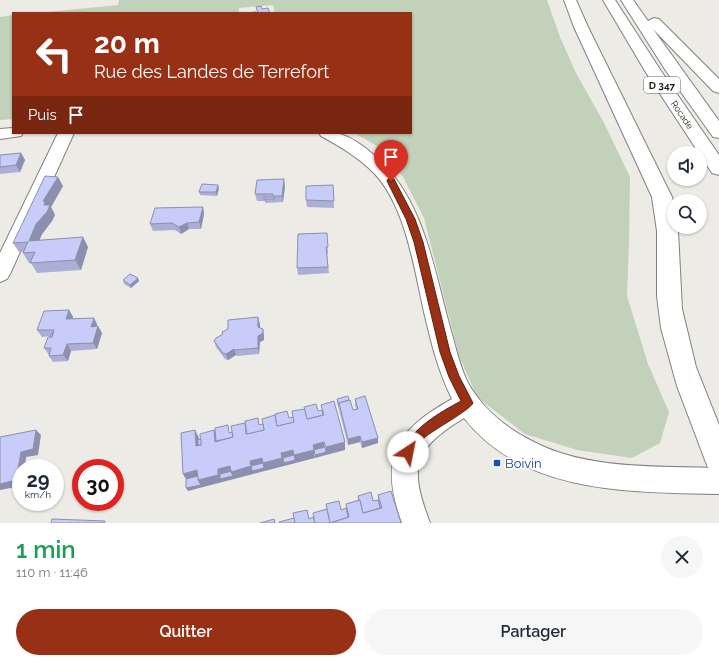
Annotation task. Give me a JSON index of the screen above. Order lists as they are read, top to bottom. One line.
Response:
{"streets":{"highway":["D 347","Rocade"]},"places":{"transit":["Boivin"]},"page":{"turn":["20 m","Rue des Landes de Terrefort"],"then":"Puis","speed":"29 km/h","limit":"30","heading":["1 min","110 m · 11:46"],"buttons":["Quitter","Partager"]}}
